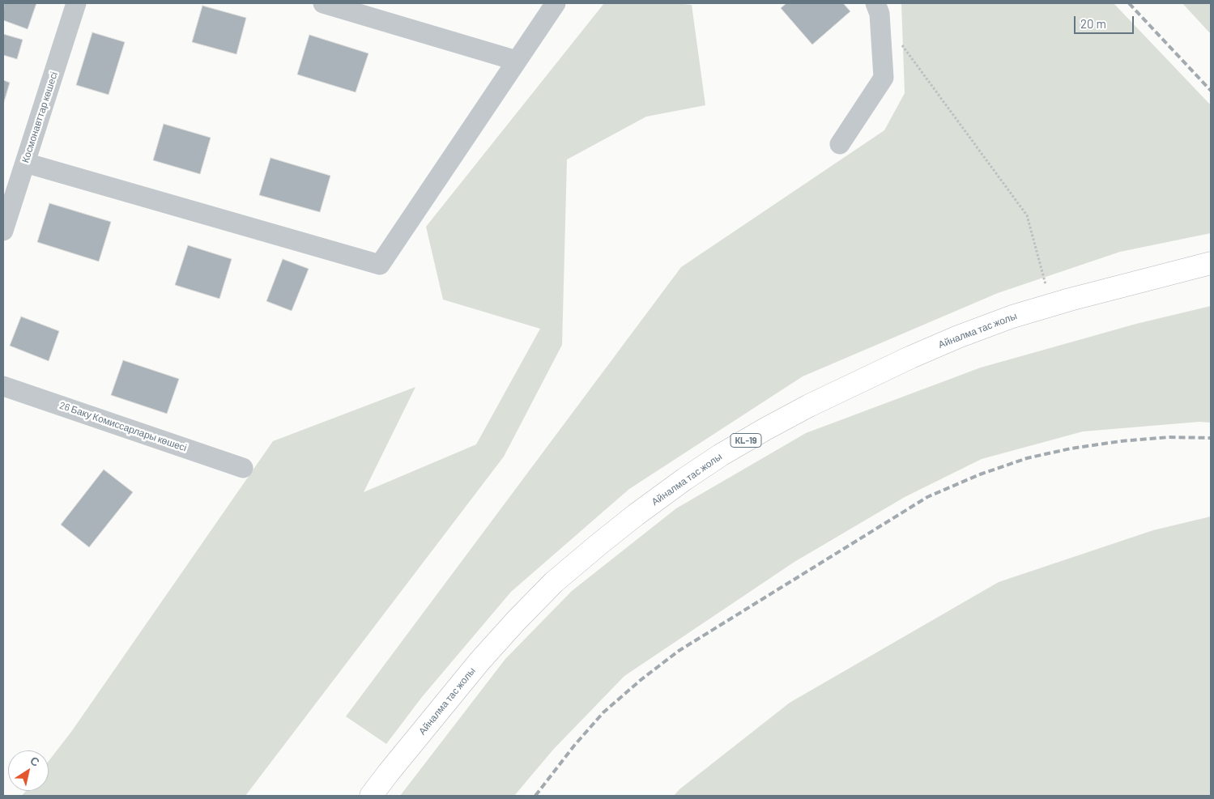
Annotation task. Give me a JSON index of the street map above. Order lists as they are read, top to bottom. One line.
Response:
{"streets":{"highway":["Айналма тас жолы","КL-19"],"street":["Космонавттар көшесі","26 Баку Комиссарлары көшесі"]},"scale_bar":"20 m","north":"top right"}
